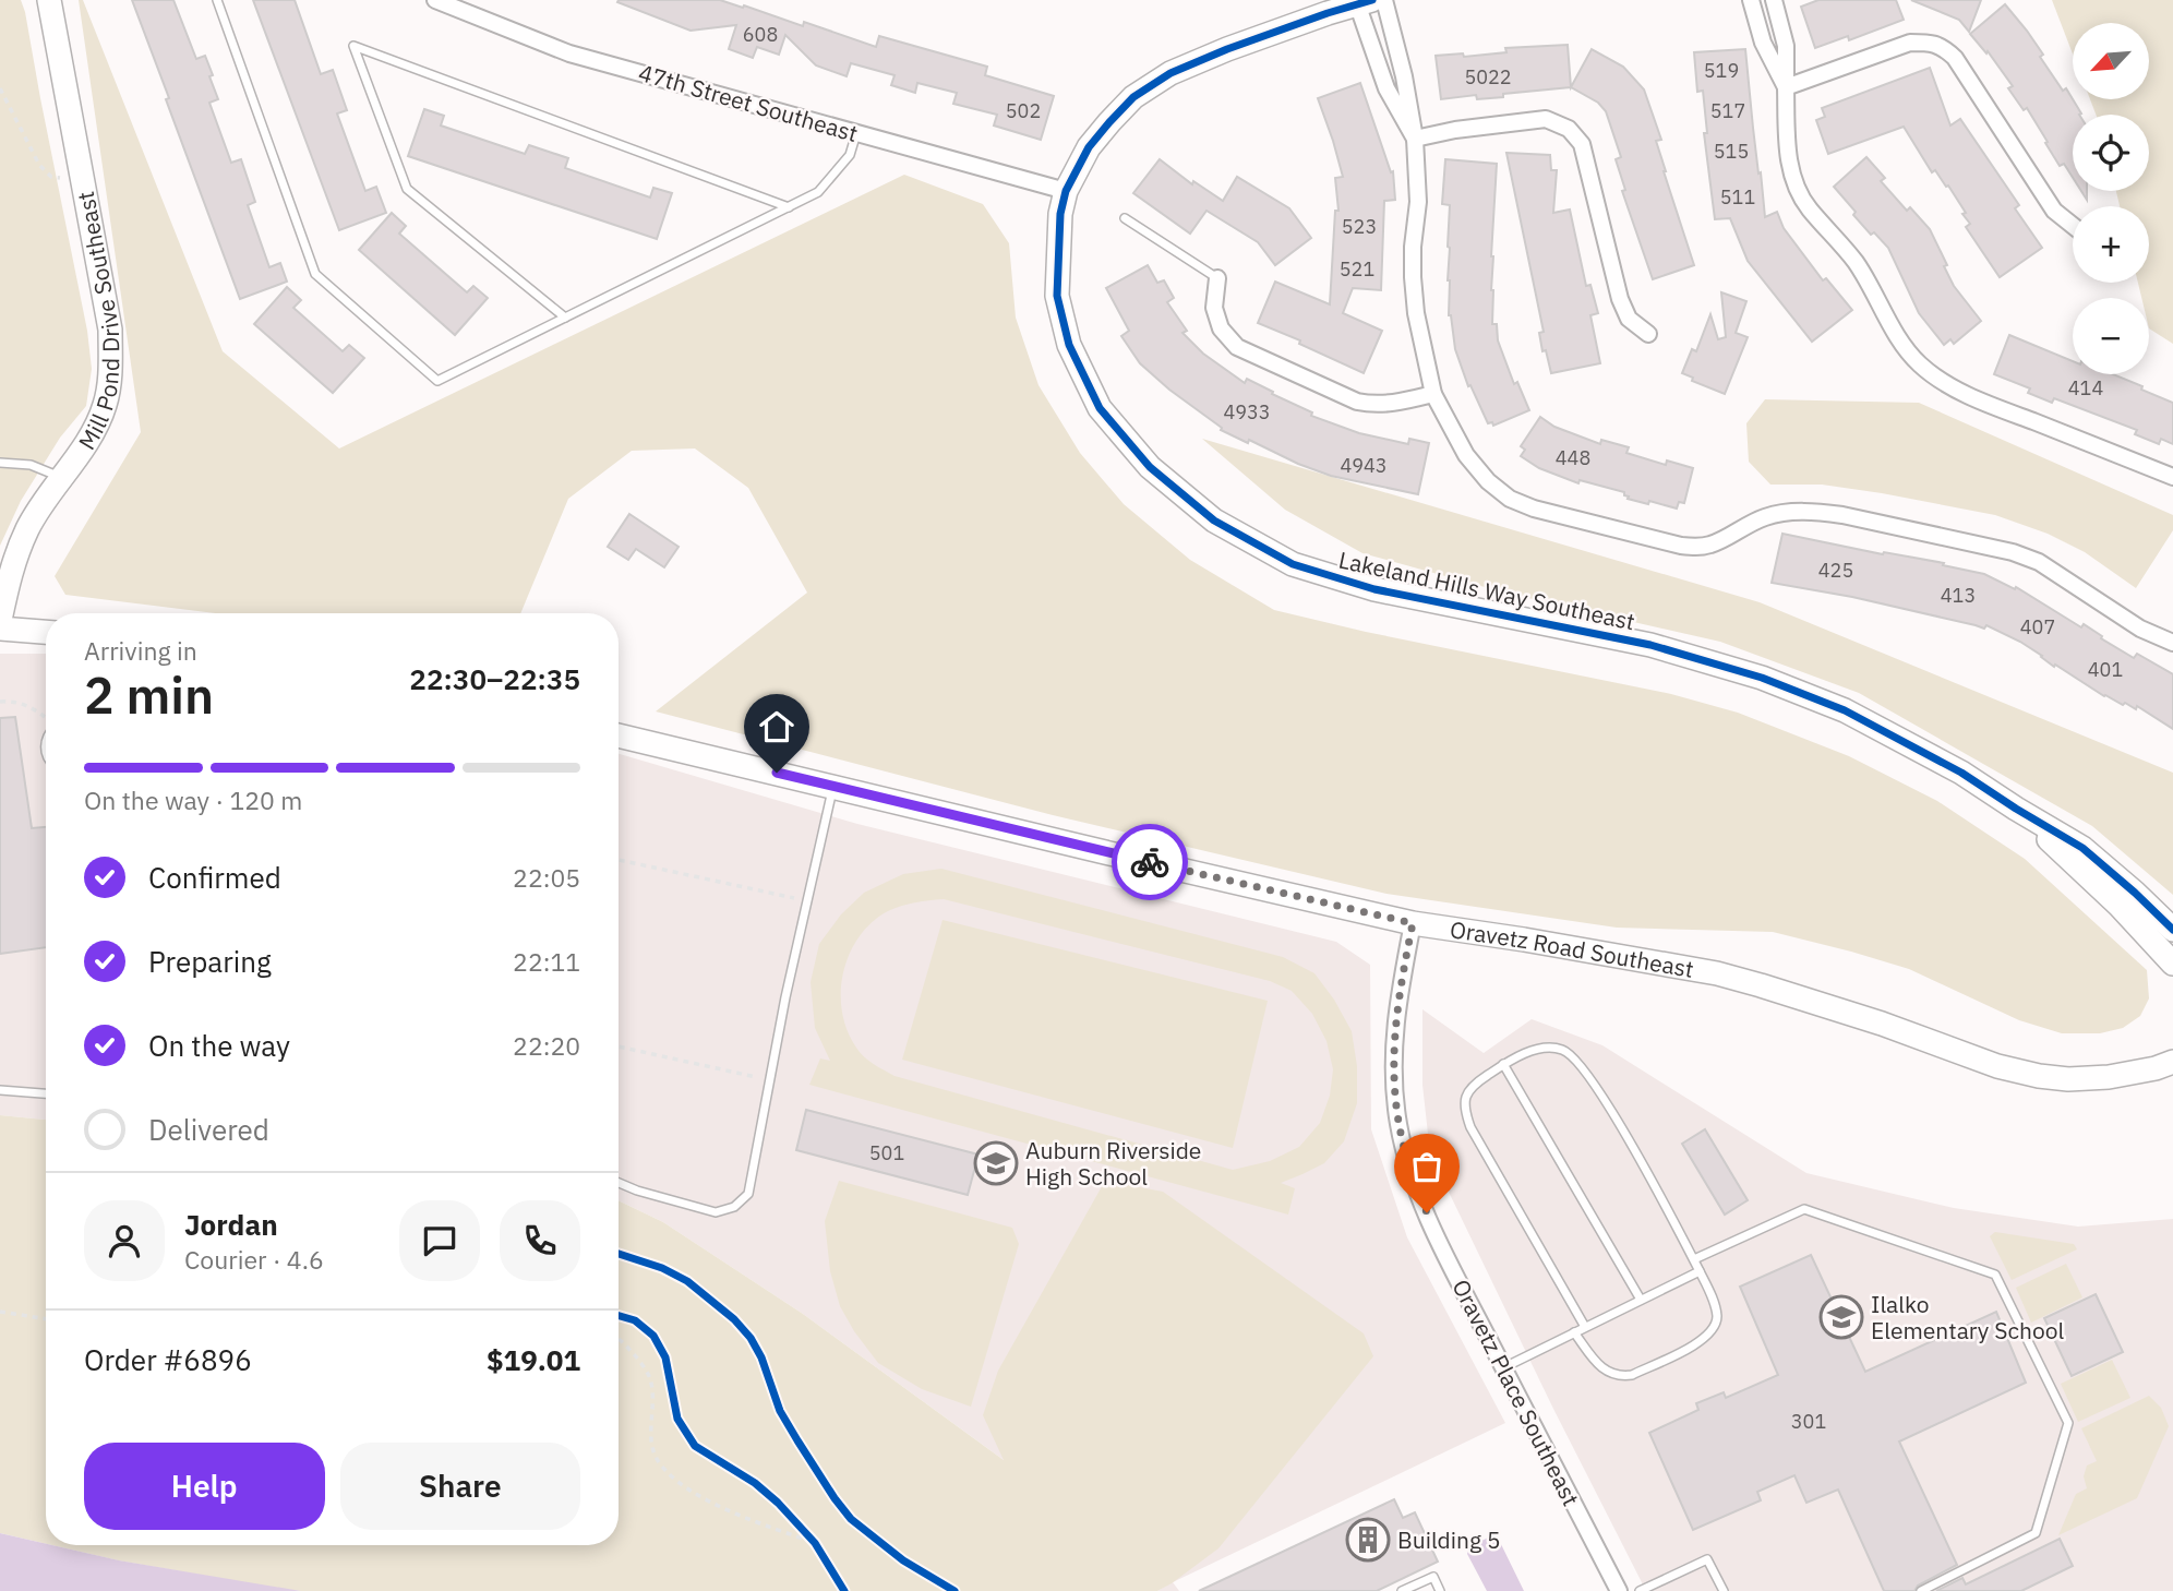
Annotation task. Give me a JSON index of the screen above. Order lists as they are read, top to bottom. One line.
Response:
{"streets":{"street":["47th Street Southeast","Mill Pond Drive Southeast","Lakeland Hills Way Southeast","Oravetz Road Southeast","Oravetz Place Southeast"]},"crossings":[["47th Street Southeast","Lakeland Hills Way Southeast"],["Oravetz Road Southeast","Oravetz Place Southeast"]],"places":{"school or university":["Auburn Riverside High School","Ilalko Elementary School"],"building":["Building 5"]},"house_numbers":["608","519","5022","502","517","515","511","523","521","414","4933","448","4943","425","413","407","401","501","301"],"north":"bottom left","page":{"map_buttons":["+","−"],"heading":["2 min","Arriving in","22:30–22:35"],"panel":["Jordan","Courier · 4.6","Order #6896","$19.01"],"bar":"On the way · 120 m","list":[["Confirmed","22:05"],["Preparing","22:11"],["On the way","22:20"],"Delivered"],"buttons":["Help","Share"]}}
